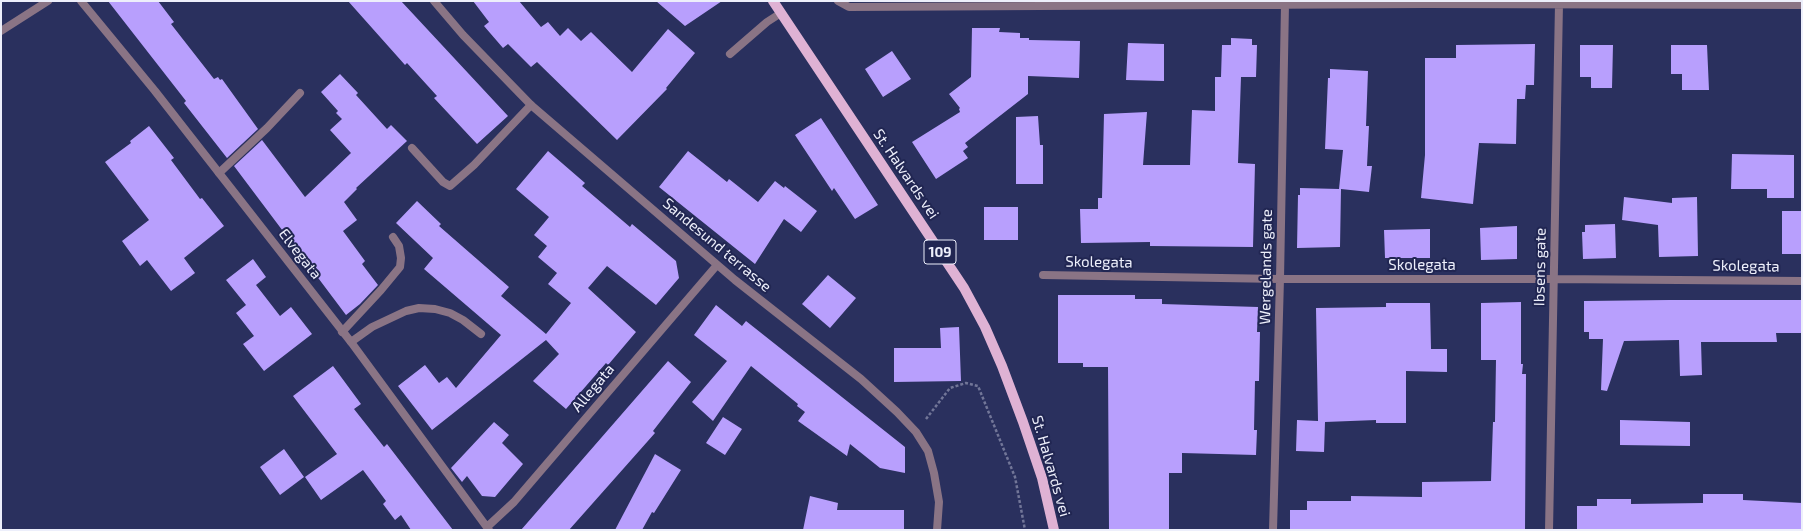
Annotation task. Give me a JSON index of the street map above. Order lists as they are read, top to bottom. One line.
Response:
{"streets":{"main road":["St. Halvards vei","109"],"street":["Sandesund terrasse","Elvegata","Skolegata","Wergelands gate","Ibsens gate","Allegata"]},"crossings":[["Sandesund terrasse","Allegata"],["Elvegata","Allegata"],["Skolegata","Wergelands gate"],["Skolegata","Ibsens gate"]]}
